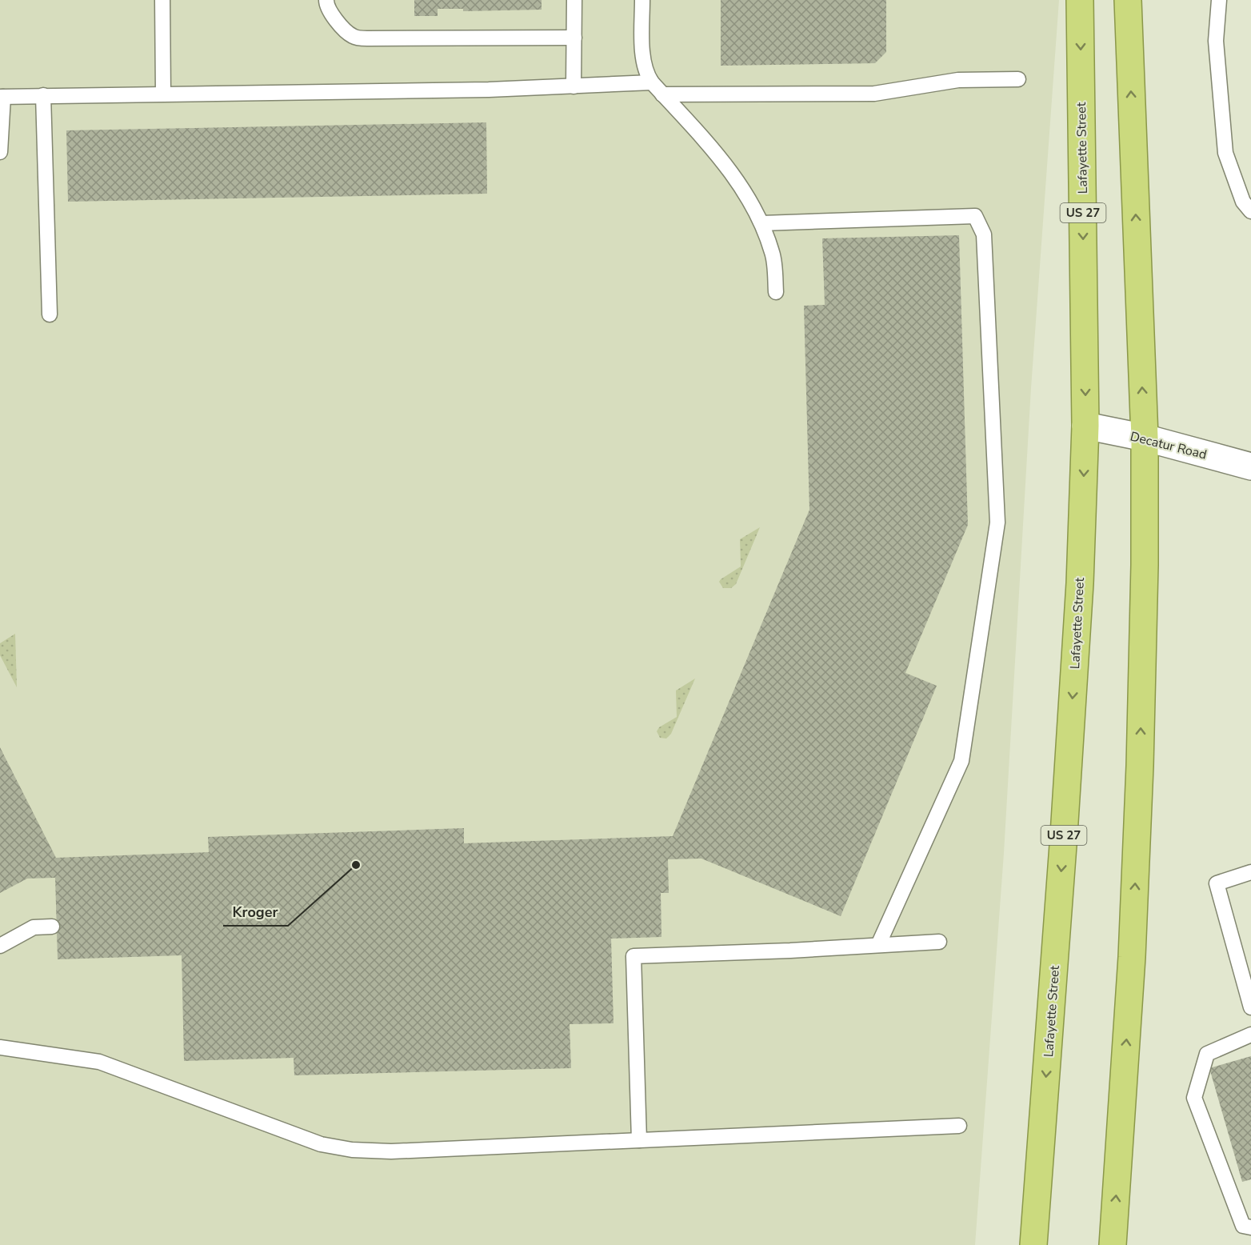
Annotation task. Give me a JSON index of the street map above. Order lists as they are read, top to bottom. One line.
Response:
{"streets":{"highway":["Lafayette Street","US 27"],"street":["Decatur Road"]},"crossings":[["Lafayette Street","Decatur Road"]],"places":["Kroger"]}
